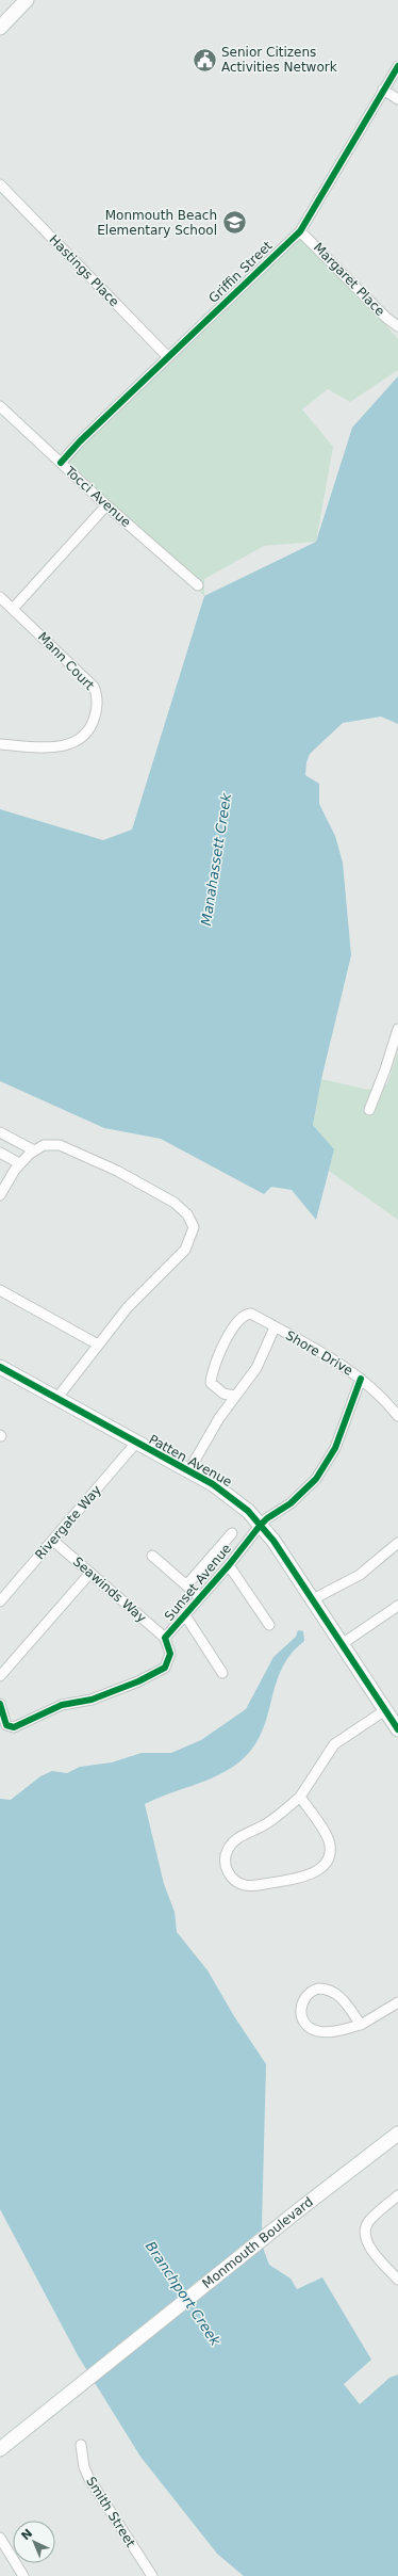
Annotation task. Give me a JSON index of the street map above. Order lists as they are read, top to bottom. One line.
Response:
{"streets":{"street":["Hastings Place","Griffin Street","Margaret Place","Tocci Avenue","Mann Court","Shore Drive","Patten Avenue","Rivergate Way","Sunset Avenue","Seawinds Way","Monmouth Boulevard","Smith Street"]},"crossings":[["Hastings Place","Griffin Street"],["Griffin Street","Margaret Place"],["Griffin Street","Tocci Avenue"],["Shore Drive","Patten Avenue"],["Shore Drive","Sunset Avenue"],["Patten Avenue","Rivergate Way"],["Patten Avenue","Sunset Avenue"],["Rivergate Way","Seawinds Way"],["Sunset Avenue","Seawinds Way"]],"water":["Manahassett Creek","Branchport Creek"],"places":{"public building":["Senior Citizens Activities Network"],"school or university":["Monmouth Beach Elementary School"]},"north":"top left"}
